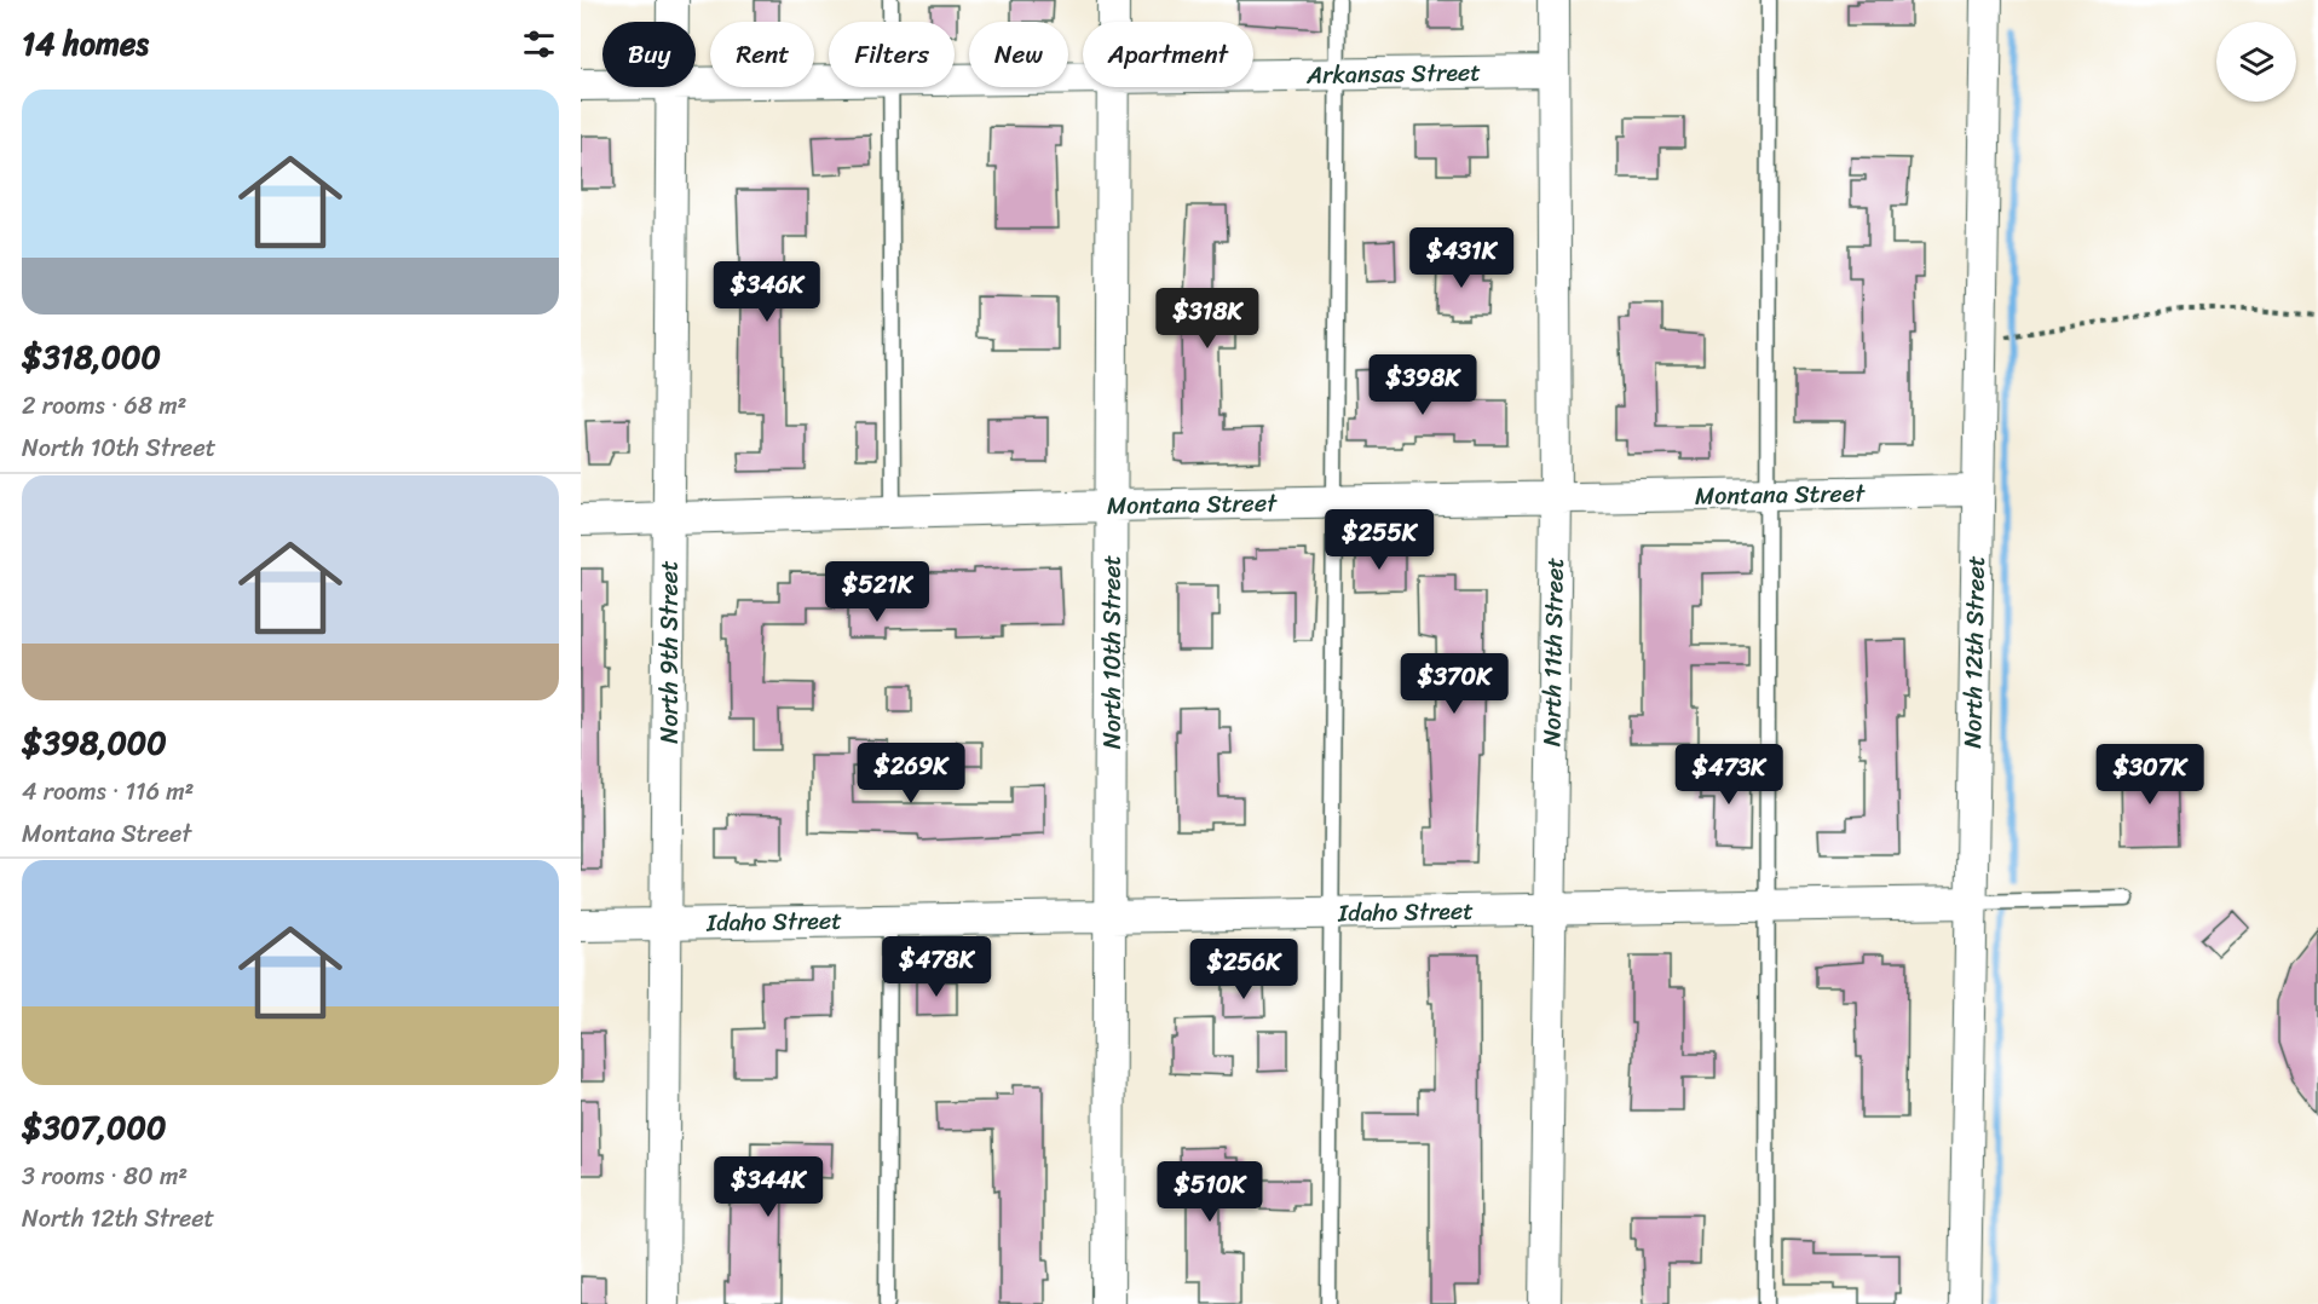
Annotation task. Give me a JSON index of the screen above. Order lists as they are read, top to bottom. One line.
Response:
{"streets":{"street":["Arkansas Street","Montana Street","North 9th Street","North 10th Street","North 11th Street","North 12th Street","Idaho Street"]},"crossings":[["Arkansas Street","North 11th Street"],["Montana Street","North 9th Street"],["Montana Street","North 10th Street"],["Montana Street","North 11th Street"],["Montana Street","North 12th Street"],["North 9th Street","Idaho Street"],["North 10th Street","Idaho Street"],["North 11th Street","Idaho Street"],["North 12th Street","Idaho Street"]],"page":{"heading":"14 homes","chip":["Buy","Rent","Filters","New","Apartment"],"list":[{"name":"$318,000","note":"2 rooms · 68 m² · North 10th Street"},{"name":"$398,000","note":"4 rooms · 116 m² · Montana Street"},{"name":"$307,000","note":"3 rooms · 80 m² · North 12th Street"}],"price":["$431K","$346K","$318K","$398K","$255K","$521K","$370K","$269K","$473K","$307K","$478K","$256K","$344K","$510K"]}}
